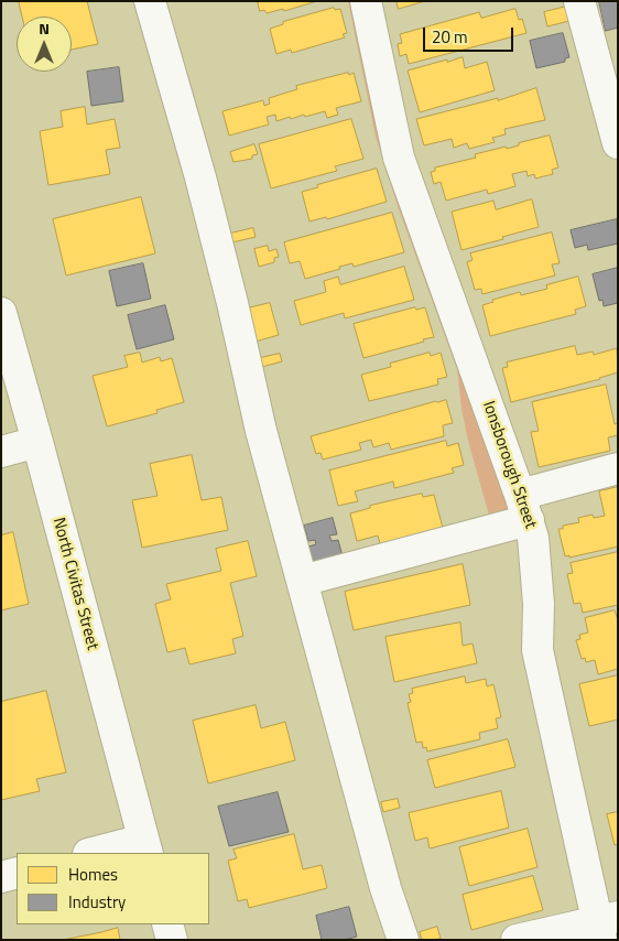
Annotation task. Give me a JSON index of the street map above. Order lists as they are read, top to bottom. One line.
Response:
{"streets":{"street":["Ionsborough Street","North Civitas Street"]},"legend":["Homes","Industry"],"scale_bar":"20 m","north":"top"}
